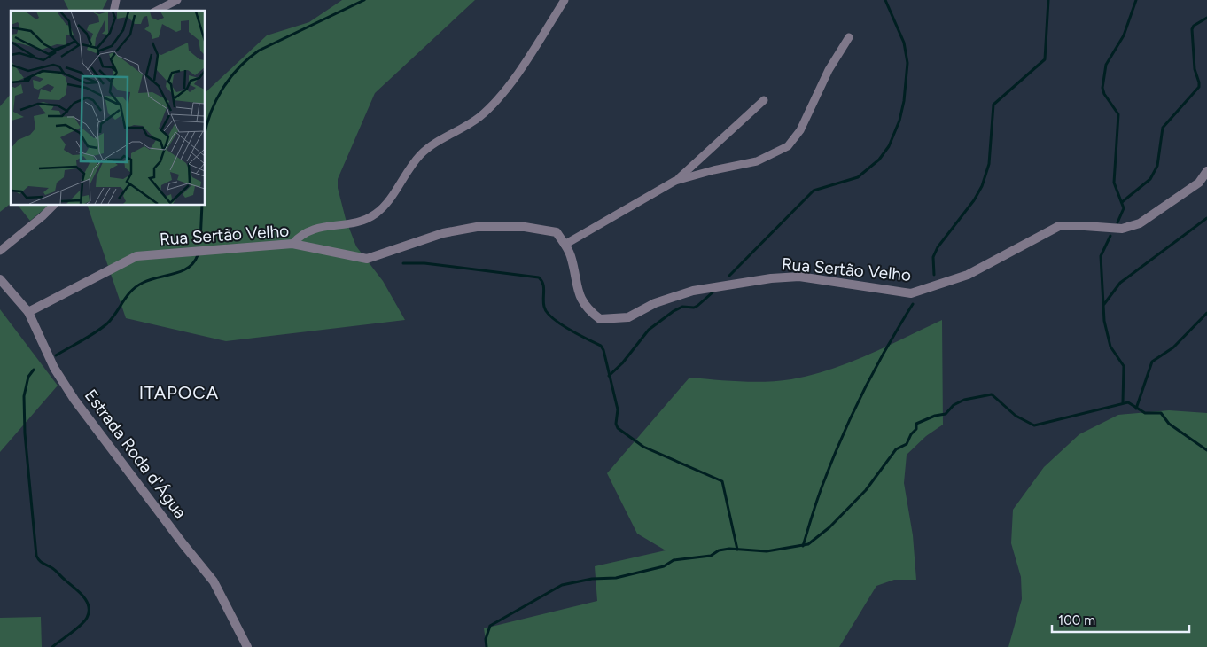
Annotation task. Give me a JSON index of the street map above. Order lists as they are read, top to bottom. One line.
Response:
{"streets":{"street":["Rua Sertão Velho","Estrada Roda d'Água"]},"crossings":[["Rua Sertão Velho","Estrada Roda d'Água"]],"districts":["ITAPOCA"],"scale_bar":"100 m"}
